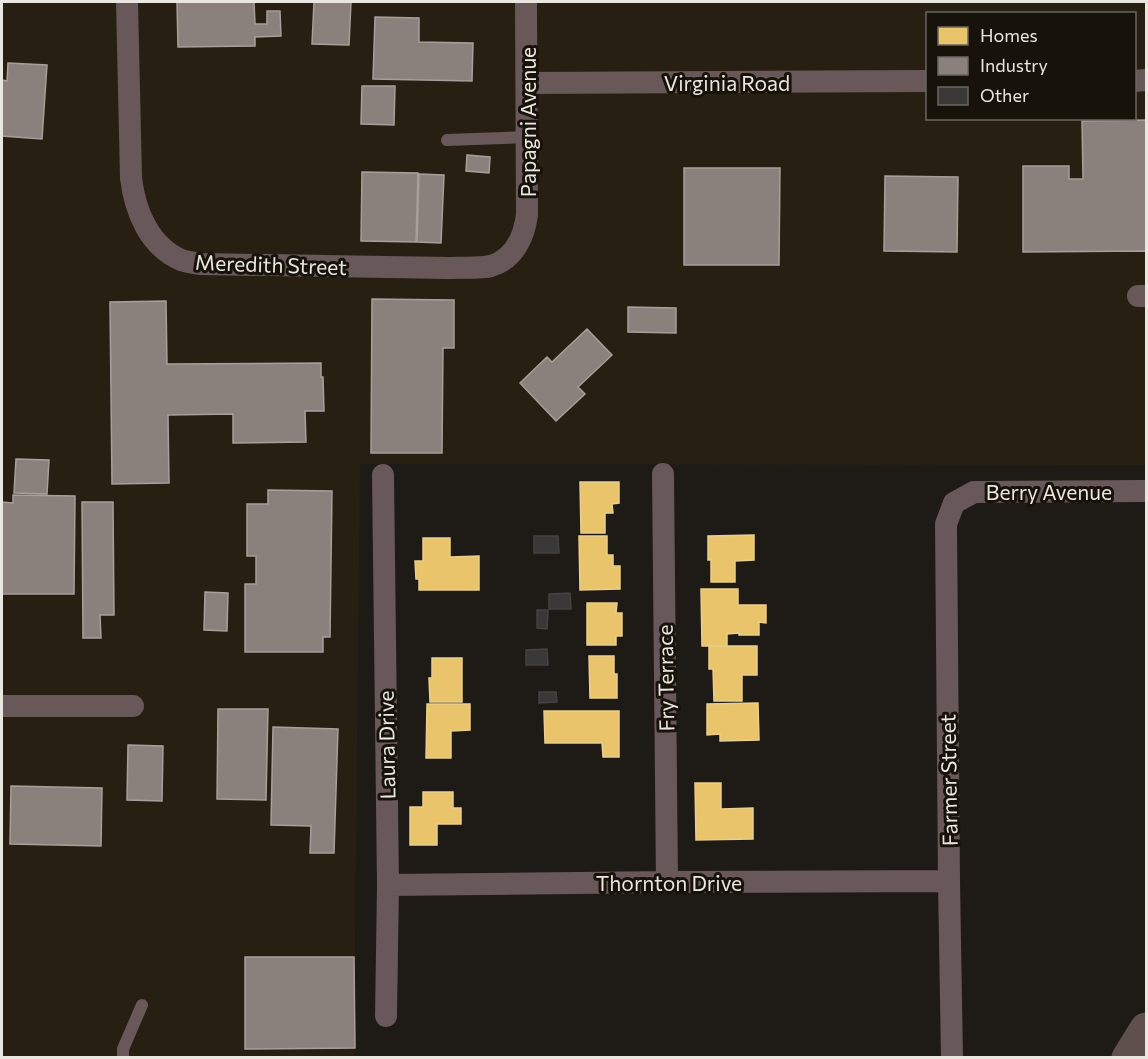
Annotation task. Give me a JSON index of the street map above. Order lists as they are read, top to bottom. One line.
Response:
{"streets":{"street":["Virginia Road","Papagni Avenue","Meredith Street","Berry Avenue","Fry Terrace","Laura Drive","Farmer Street","Thornton Drive"]},"crossings":[["Virginia Road","Papagni Avenue"],["Papagni Avenue","Meredith Street"],["Berry Avenue","Farmer Street"],["Fry Terrace","Thornton Drive"],["Laura Drive","Thornton Drive"],["Farmer Street","Thornton Drive"]],"legend":["Homes","Industry","Other"]}
